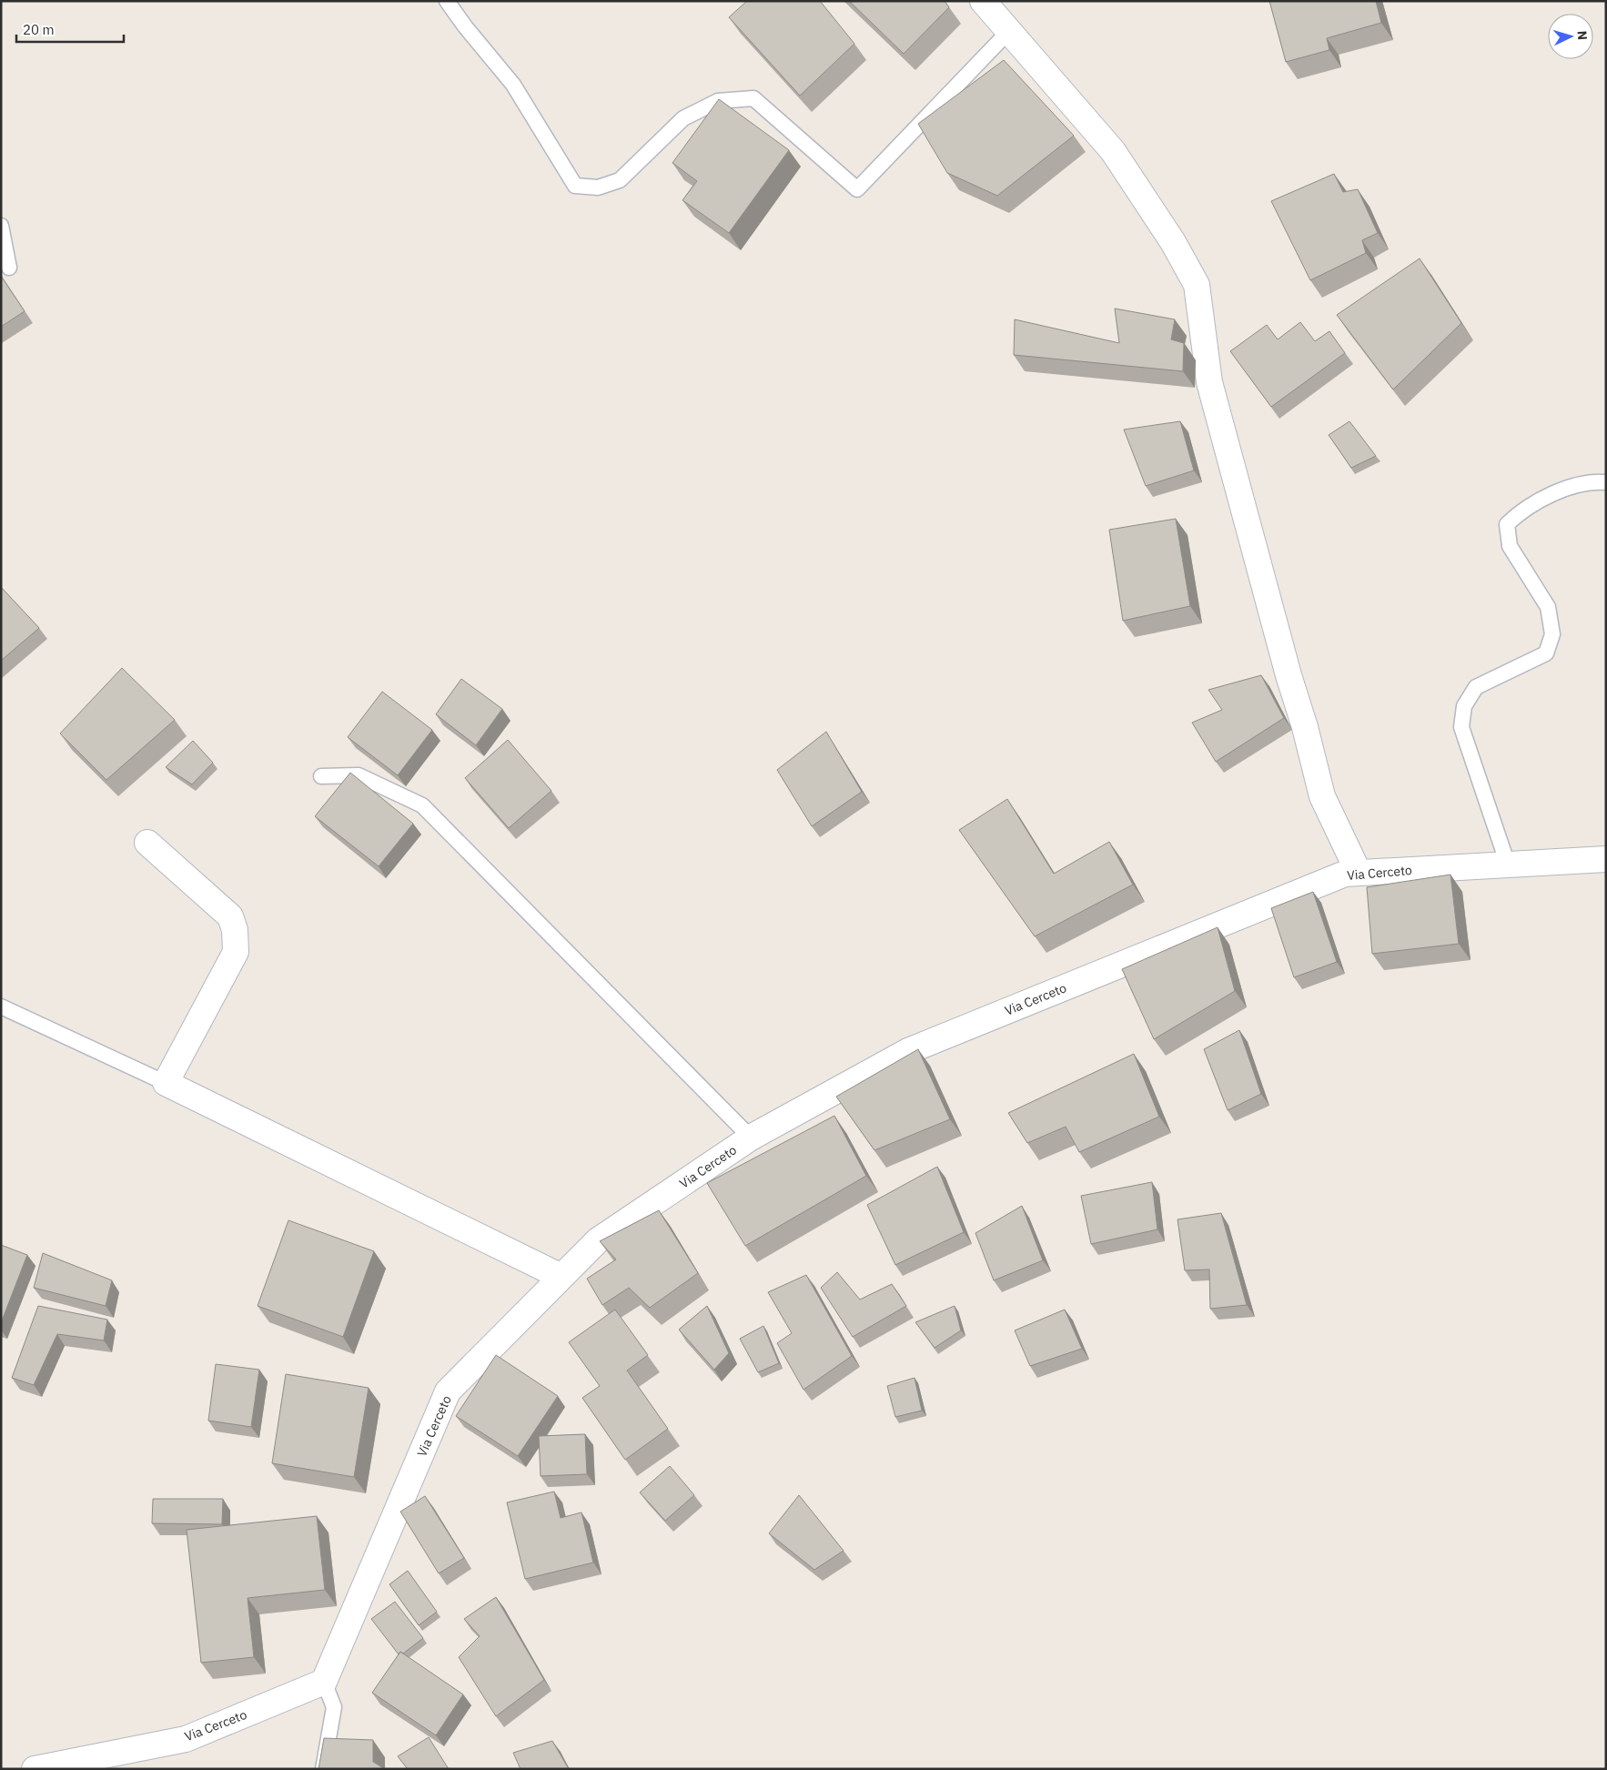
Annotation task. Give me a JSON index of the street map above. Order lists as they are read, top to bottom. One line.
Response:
{"streets":{"street":["Via Cerceto"]},"scale_bar":"20 m","north":"right"}
